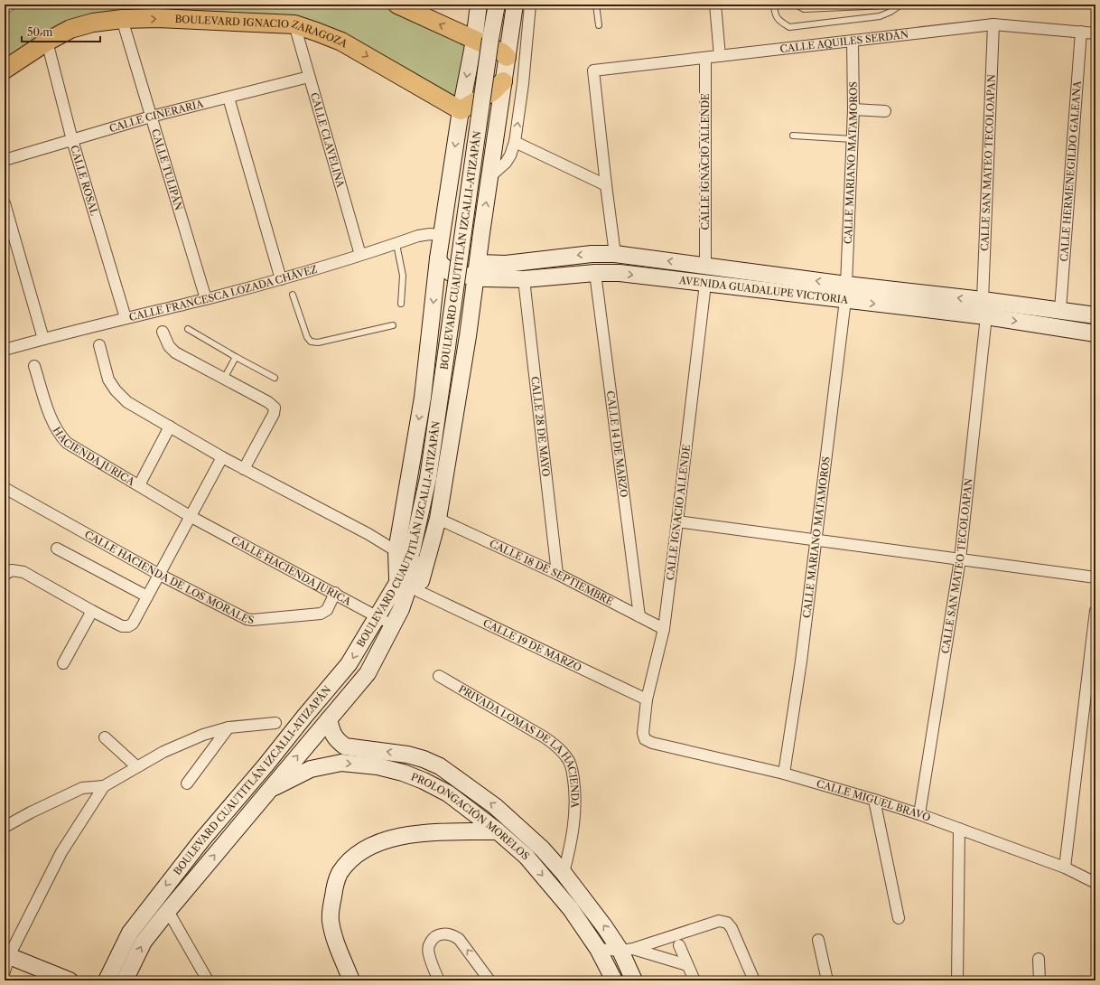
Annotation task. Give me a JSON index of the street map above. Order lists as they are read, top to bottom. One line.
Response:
{"streets":{"main road":["BOULEVARD IGNACIO ZARAGOZA","BOULEVARD CUAUTITLÁN IZCALLI-ATIZAPÁN","AVENIDA GUADALUPE VICTORIA","PROLONGACIÓN MORELOS"],"street":["CALLE AQUILES SERDÁN","CALLE CINERARIA","CALLE CLAVELINA","CALLE IGNACIO ALLENDE","CALLE MARIANO MATAMOROS","CALLE SAN MATEO TECOLOAPAN","CALLE TULIPÁN","CALLE HERMENEGILDO GALEANA","CALLE ROSAL","CALLE FRANCESCA LOZADA CHÁVEZ","CALLE 28 DE MAYO","CALLE 14 DE MARZO","HACIENDA JURICA","CALLE HACIENDA JURICA","CALLE 18 DE SEPTIEMBRE","CALLE HACIENDA DE LOS MORALES","CALLE 19 DE MARZO","PRIVADA LOMAS DE LA HACIENDA","CALLE MIGUEL BRAVO"]},"crossings":[["BOULEVARD IGNACIO ZARAGOZA","CALLE CLAVELINA"],["BOULEVARD IGNACIO ZARAGOZA","CALLE TULIPÁN"],["BOULEVARD IGNACIO ZARAGOZA","CALLE ROSAL"],["CALLE AQUILES SERDÁN","CALLE IGNACIO ALLENDE"],["CALLE AQUILES SERDÁN","CALLE MARIANO MATAMOROS"],["CALLE AQUILES SERDÁN","CALLE SAN MATEO TECOLOAPAN"],["CALLE AQUILES SERDÁN","CALLE HERMENEGILDO GALEANA"],["CALLE CINERARIA","CALLE CLAVELINA"],["CALLE CINERARIA","CALLE TULIPÁN"],["CALLE CINERARIA","CALLE ROSAL"],["CALLE CLAVELINA","CALLE FRANCESCA LOZADA CHÁVEZ"],["CALLE IGNACIO ALLENDE","AVENIDA GUADALUPE VICTORIA"],["CALLE IGNACIO ALLENDE","CALLE 18 DE SEPTIEMBRE"],["CALLE IGNACIO ALLENDE","CALLE 19 DE MARZO"],["CALLE IGNACIO ALLENDE","CALLE MIGUEL BRAVO"],["CALLE MARIANO MATAMOROS","AVENIDA GUADALUPE VICTORIA"],["CALLE MARIANO MATAMOROS","CALLE MIGUEL BRAVO"],["CALLE SAN MATEO TECOLOAPAN","AVENIDA GUADALUPE VICTORIA"],["CALLE SAN MATEO TECOLOAPAN","CALLE MIGUEL BRAVO"],["CALLE TULIPÁN","CALLE FRANCESCA LOZADA CHÁVEZ"],["CALLE HERMENEGILDO GALEANA","AVENIDA GUADALUPE VICTORIA"],["CALLE ROSAL","CALLE FRANCESCA LOZADA CHÁVEZ"],["BOULEVARD CUAUTITLÁN IZCALLI-ATIZAPÁN","CALLE HACIENDA JURICA"],["BOULEVARD CUAUTITLÁN IZCALLI-ATIZAPÁN","PROLONGACIÓN MORELOS"],["AVENIDA GUADALUPE VICTORIA","CALLE 28 DE MAYO"],["AVENIDA GUADALUPE VICTORIA","CALLE 14 DE MARZO"],["CALLE 28 DE MAYO","CALLE 18 DE SEPTIEMBRE"],["CALLE 14 DE MARZO","CALLE 18 DE SEPTIEMBRE"],["HACIENDA JURICA","CALLE HACIENDA JURICA"],["CALLE HACIENDA JURICA","CALLE HACIENDA DE LOS MORALES"],["PRIVADA LOMAS DE LA HACIENDA","PROLONGACIÓN MORELOS"]],"one_way":["BOULEVARD IGNACIO ZARAGOZA"],"scale_bar":"50 m"}
